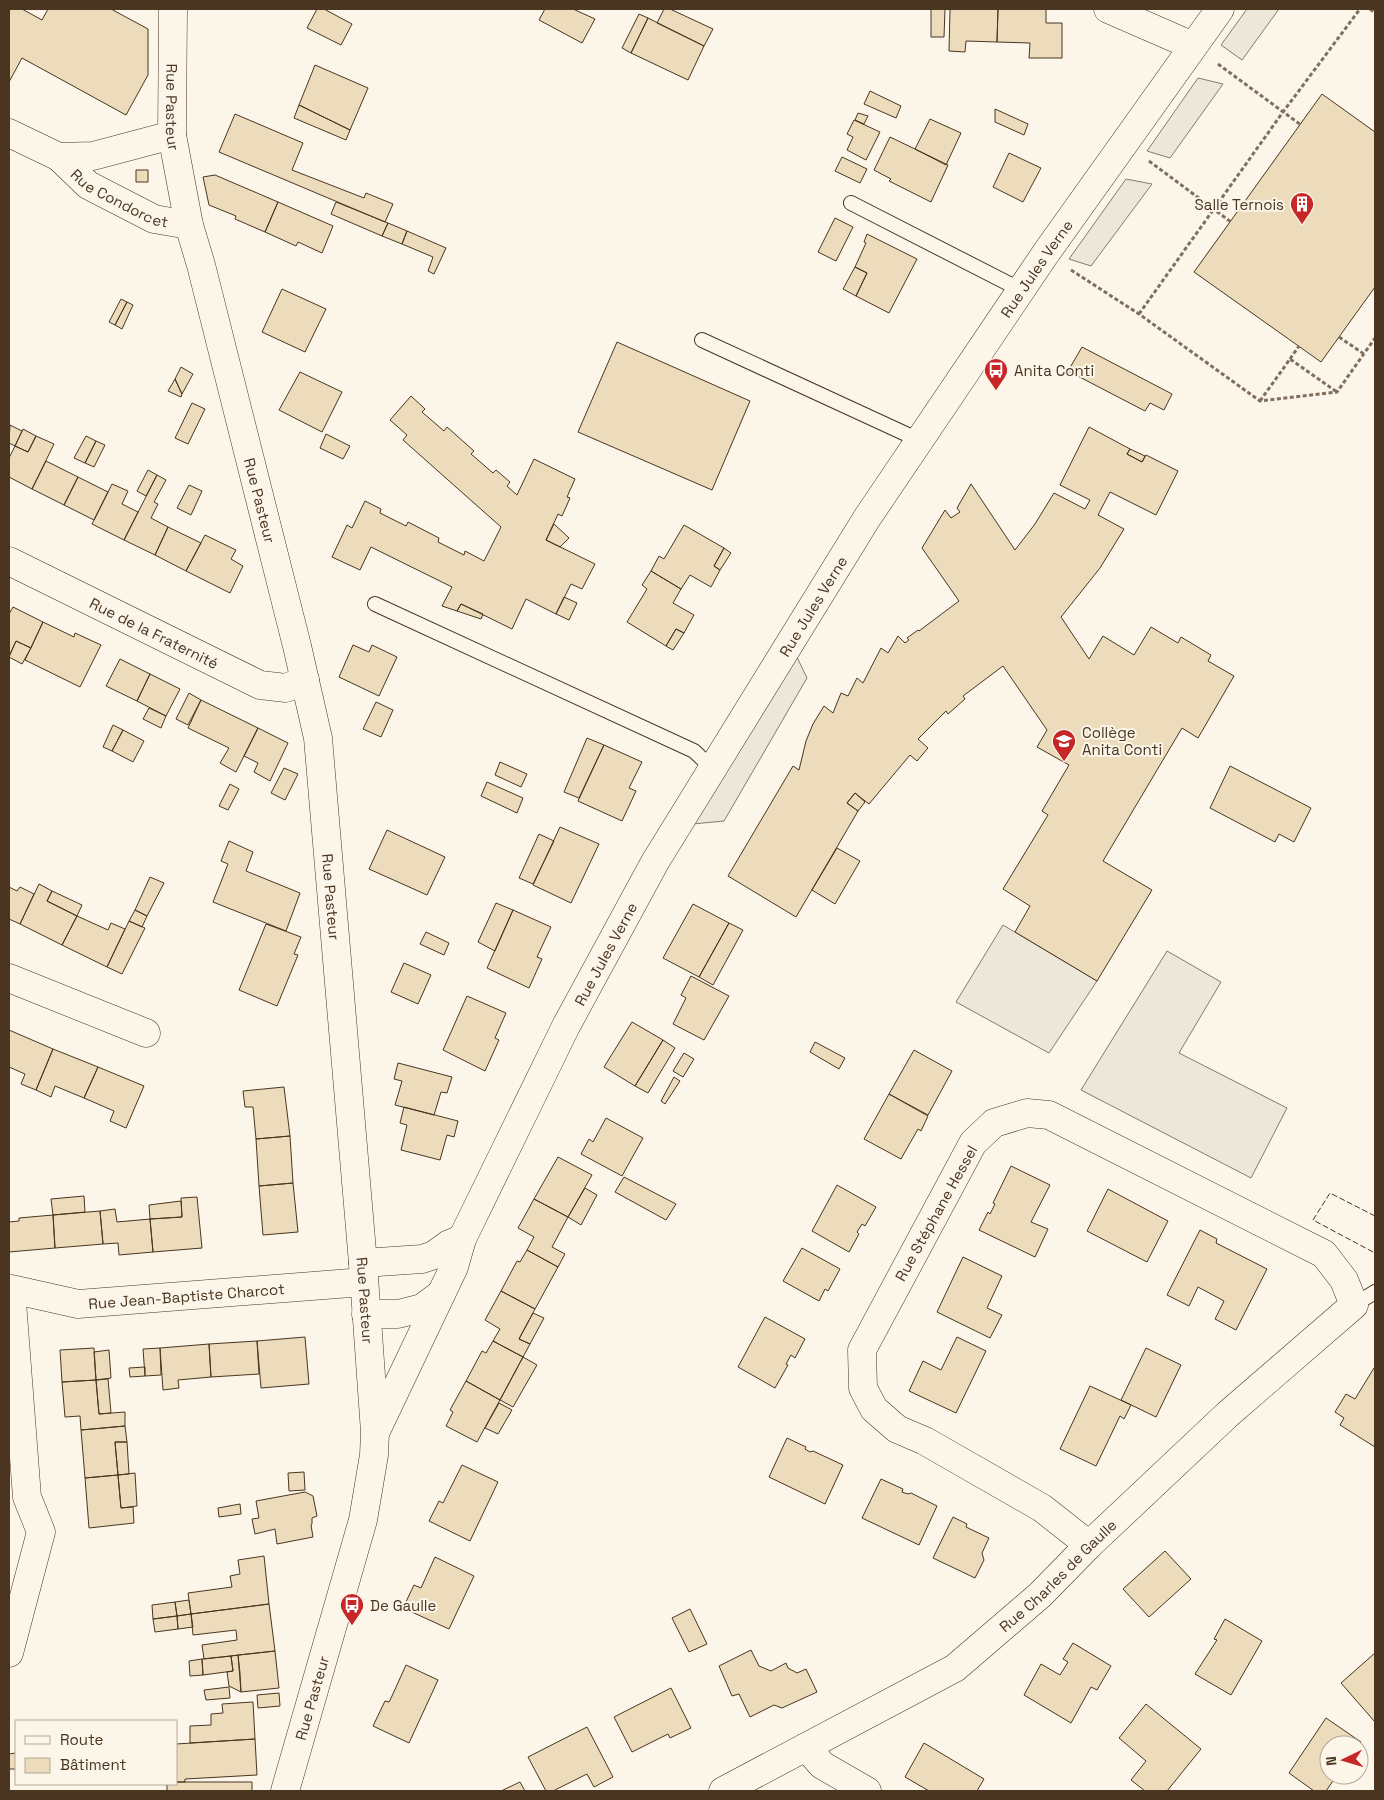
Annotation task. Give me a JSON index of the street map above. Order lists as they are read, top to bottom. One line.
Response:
{"streets":{"street":["Rue Pasteur","Rue Condorcet","Rue Jules Verne","Rue de la Fraternité","Rue Stéphane Hessel","Rue Jean-Baptiste Charcot","Rue Charles de Gaulle"]},"crossings":[["Rue Pasteur","Rue Condorcet"],["Rue Pasteur","Rue Jules Verne"],["Rue Pasteur","Rue de la Fraternité"],["Rue Pasteur","Rue Jean-Baptiste Charcot"],["Rue Stéphane Hessel","Rue Charles de Gaulle"]],"places":{"building":["Salle Ternois"],"bus stop":["Anita Conti","De Gaulle"],"school or university":["Collège Anita Conti"]},"legend":["Route","Bâtiment"],"north":"left"}
